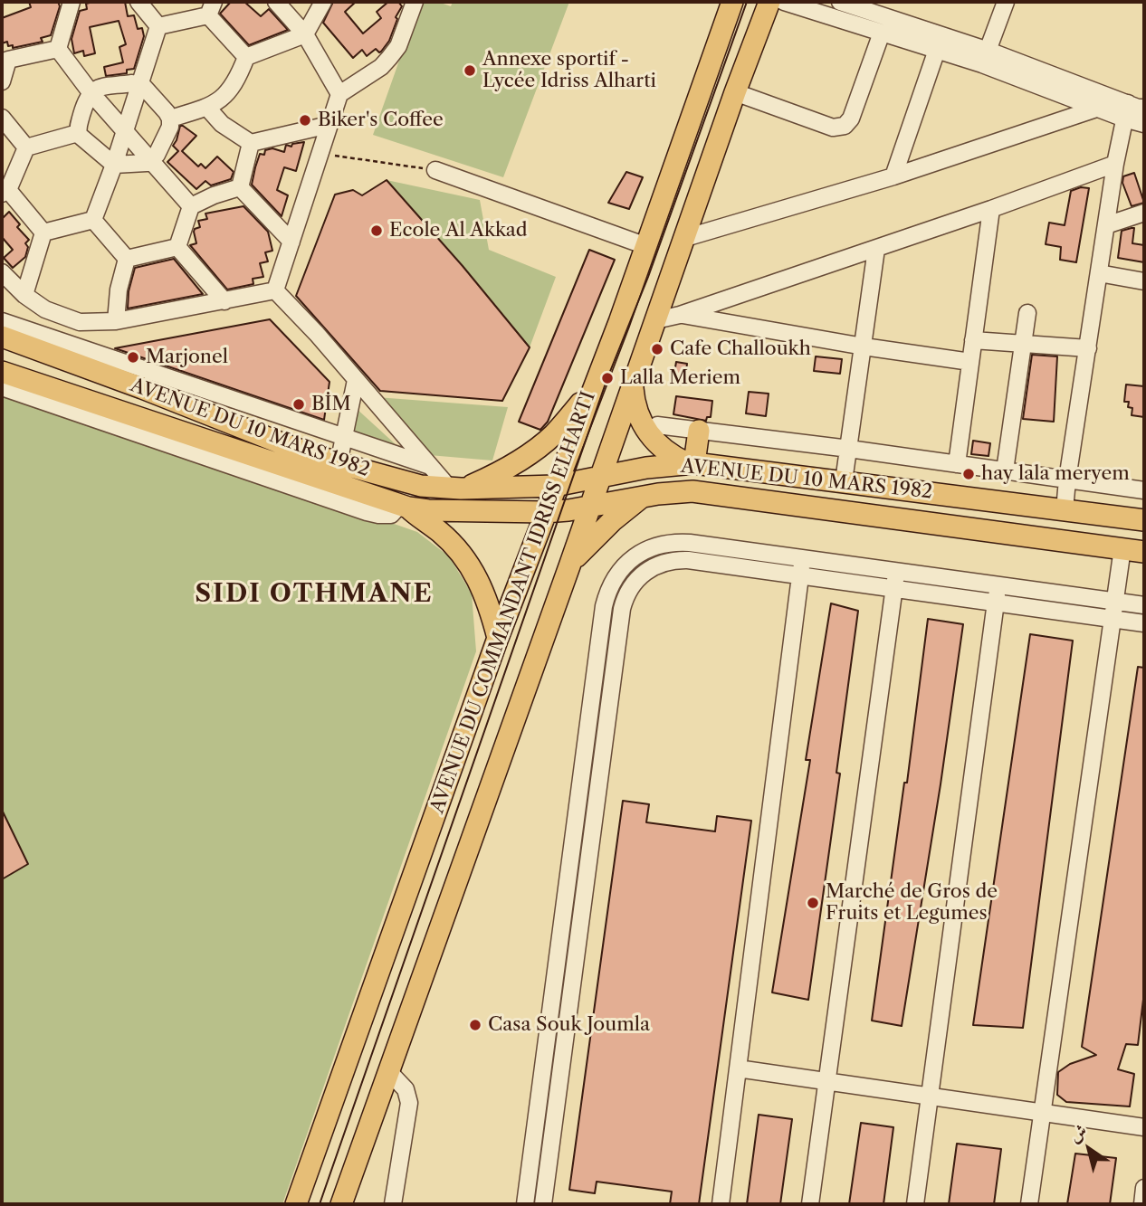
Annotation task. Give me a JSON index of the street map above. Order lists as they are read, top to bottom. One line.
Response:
{"streets":{"main road":["AVENUE DU 10 MARS 1982","AVENUE DU COMMANDANT IDRISS ELHARTI"]},"crossings":[["AVENUE DU 10 MARS 1982","AVENUE DU COMMANDANT IDRISS ELHARTI"]],"districts":["SIDI OTHMANE"],"places":["Annexe sportif - Lycée Idriss Alharti","Biker's Coffee","Ecole Al Akkad","Cafe Challoukh","Marjonel","Lalla Meriem","BİM","hay lala meryem","Marché de Gros de Fruits et Legumes","Casa Souk Joumla"],"north":"top left"}
